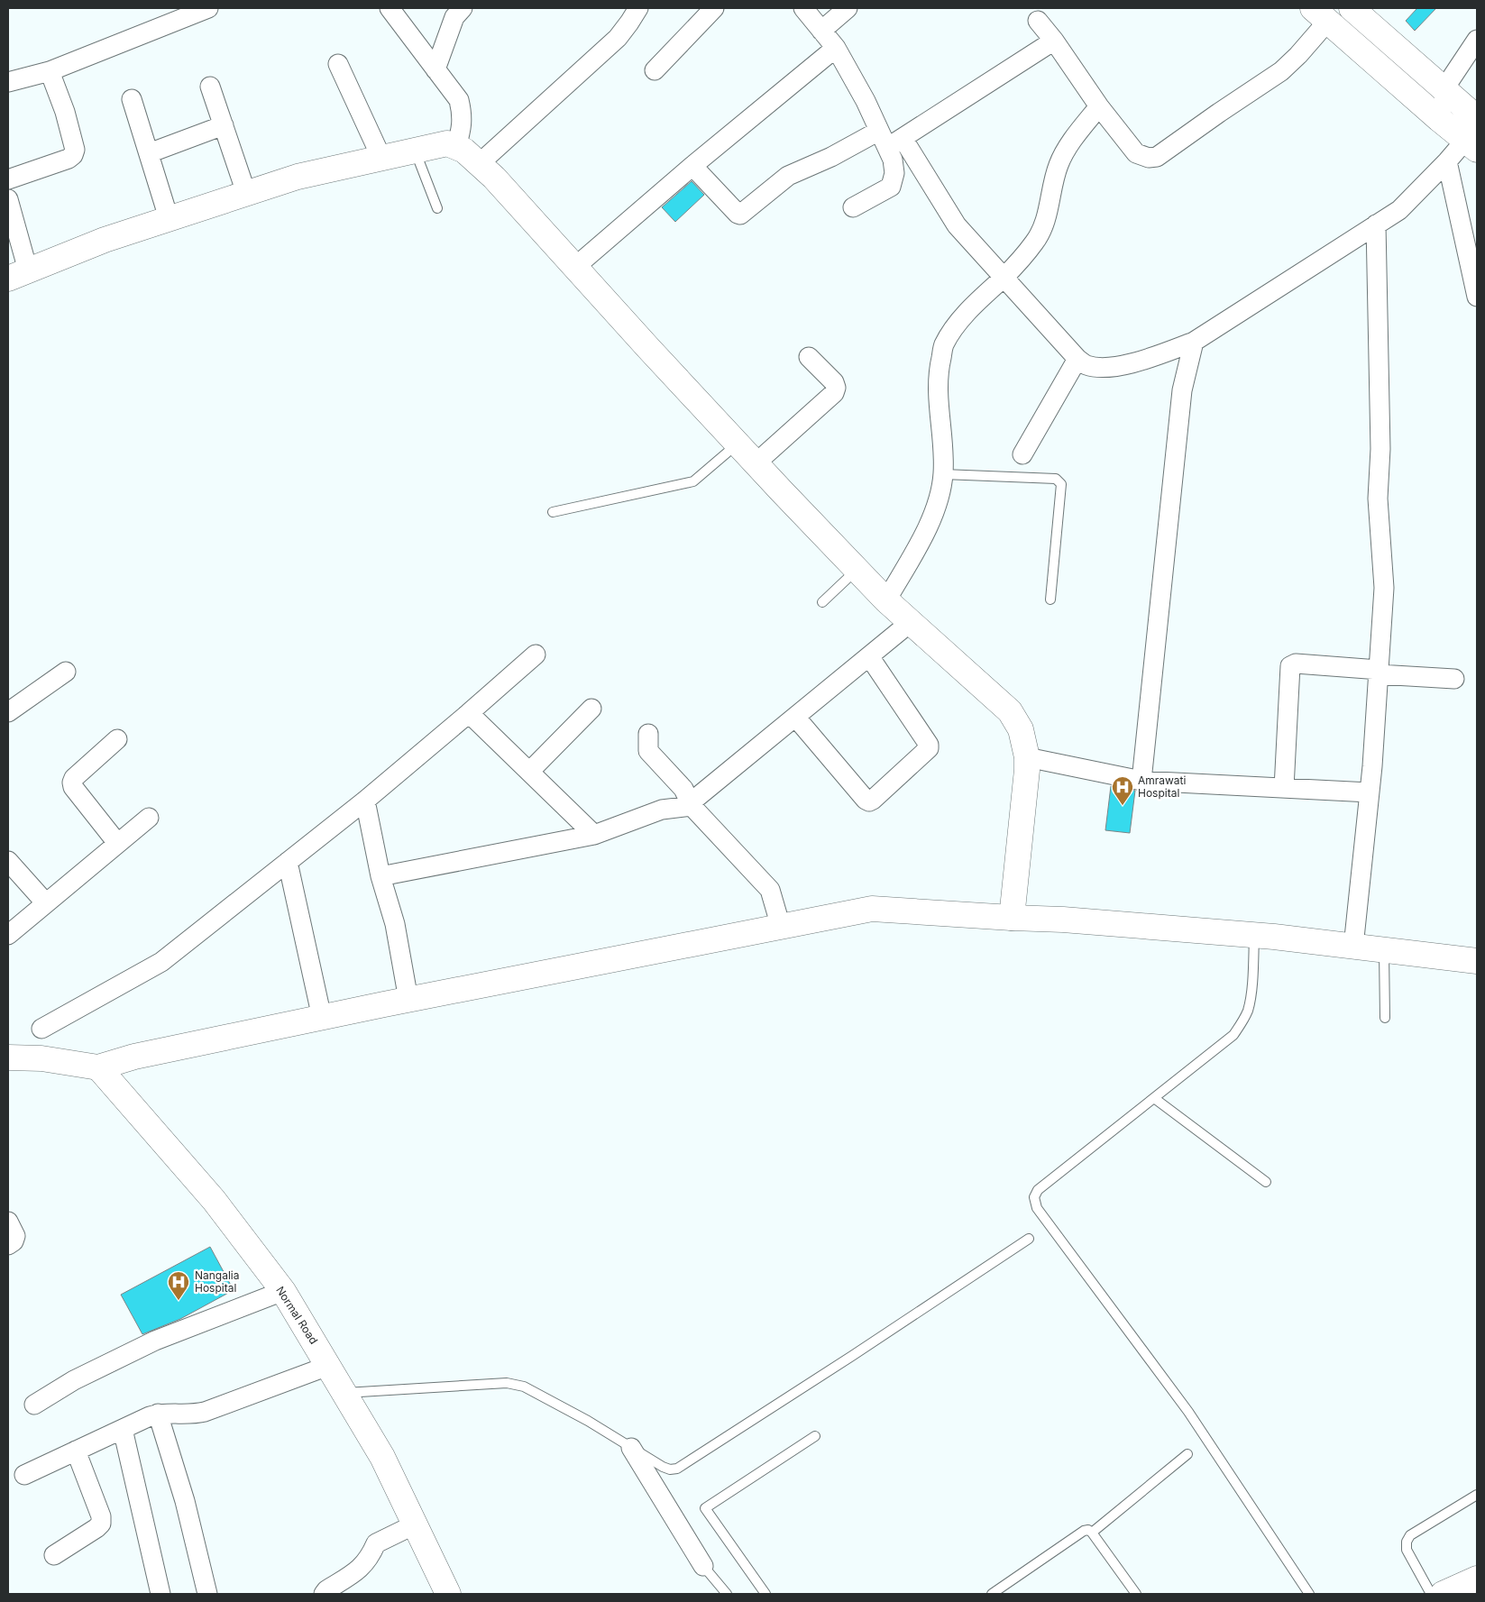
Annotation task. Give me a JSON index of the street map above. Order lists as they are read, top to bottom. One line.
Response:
{"streets":{"main road":["Normal Road"]},"places":{"hospital":["Amrawati Hospital","Nangalia Hospital"]}}
